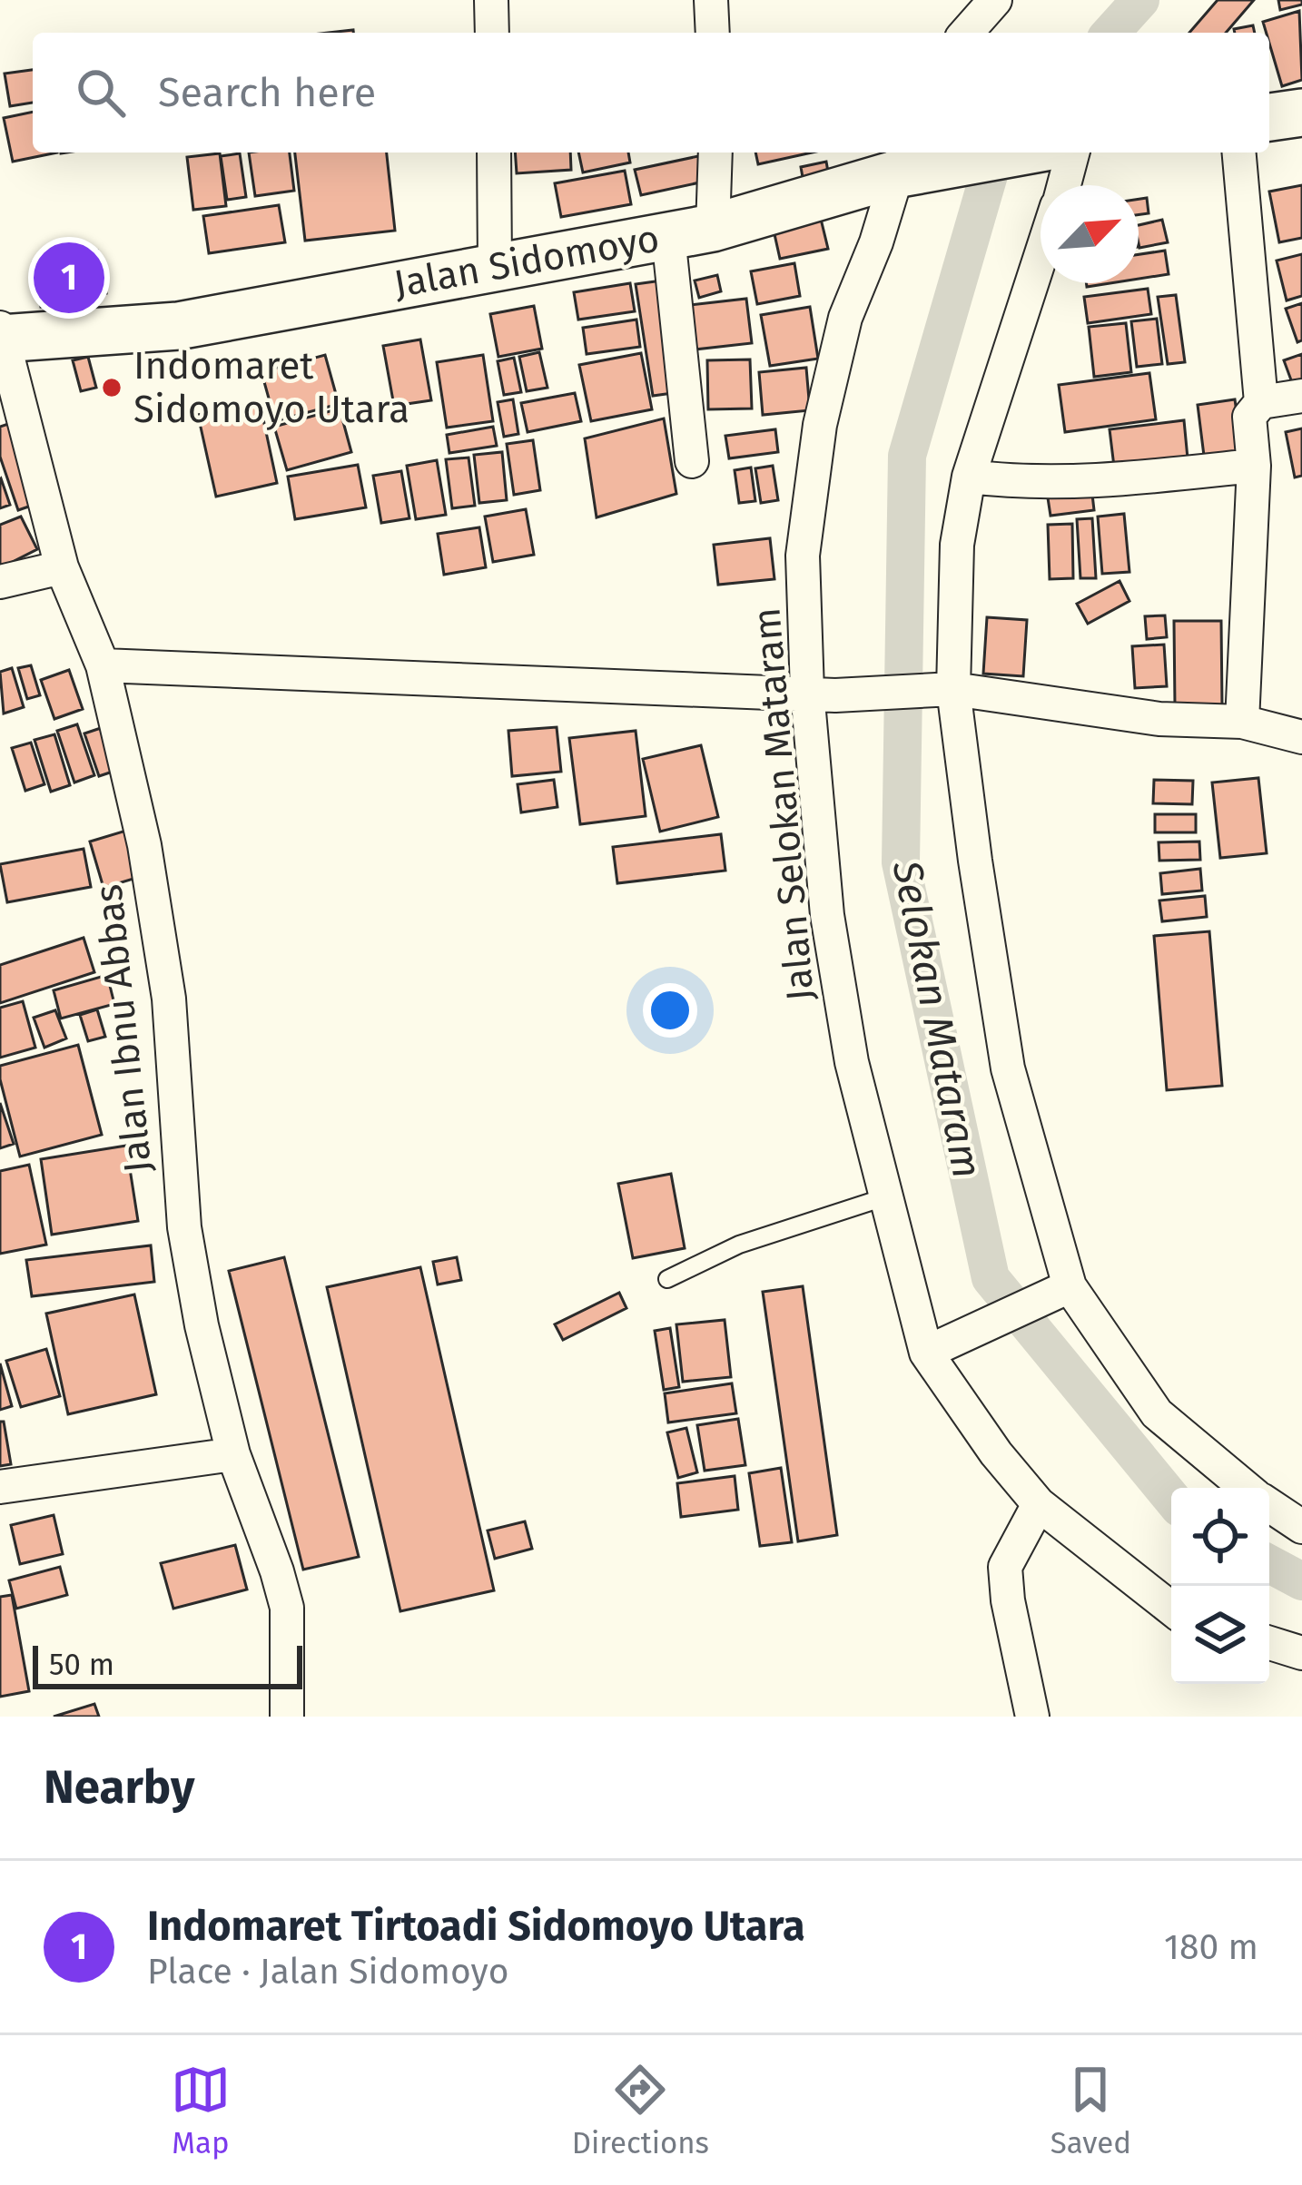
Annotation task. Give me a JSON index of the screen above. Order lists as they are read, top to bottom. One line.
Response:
{"streets":{"main road":["Jalan Sidomoyo"],"street":["Jalan Selokan Mataram","Jalan Ibnu Abbas"]},"crossings":[["Jalan Sidomoyo","Jalan Selokan Mataram"],["Jalan Sidomoyo","Jalan Ibnu Abbas"]],"water":["Selokan Mataram"],"places":["Indomaret Sidomoyo Utara"],"scale_bar":"50 m","north":"top right","page":{"search":"Search here","pins":"1","scale":"50 m","heading":"Nearby","list":[{"mark":"1","name":"Indomaret Tirtoadi Sidomoyo Utara","note":"Place · Jalan Sidomoyo","value":"180 m"}],"nav":["Map","Directions","Saved"]}}
